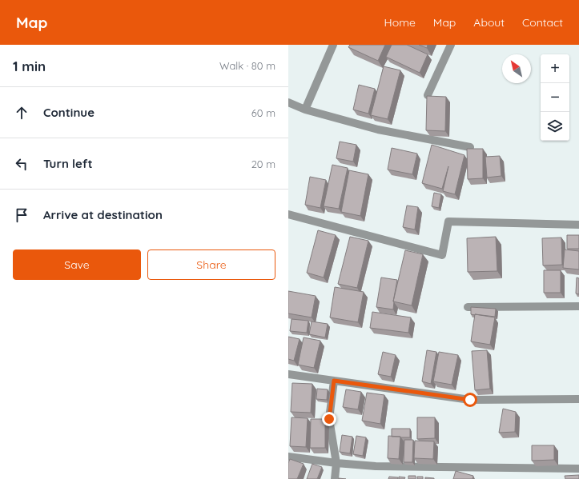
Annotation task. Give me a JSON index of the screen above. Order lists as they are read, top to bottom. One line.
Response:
{"north":"top left","page":{"header":"Map","nav":["Home","Map","About","Contact"],"heading":["1 min","Walk · 80 m"],"map_buttons":["+","−"],"list":[["Continue","60 m"],["Turn left","20 m"],"Arrive at destination"],"buttons":["Save","Share"]}}
